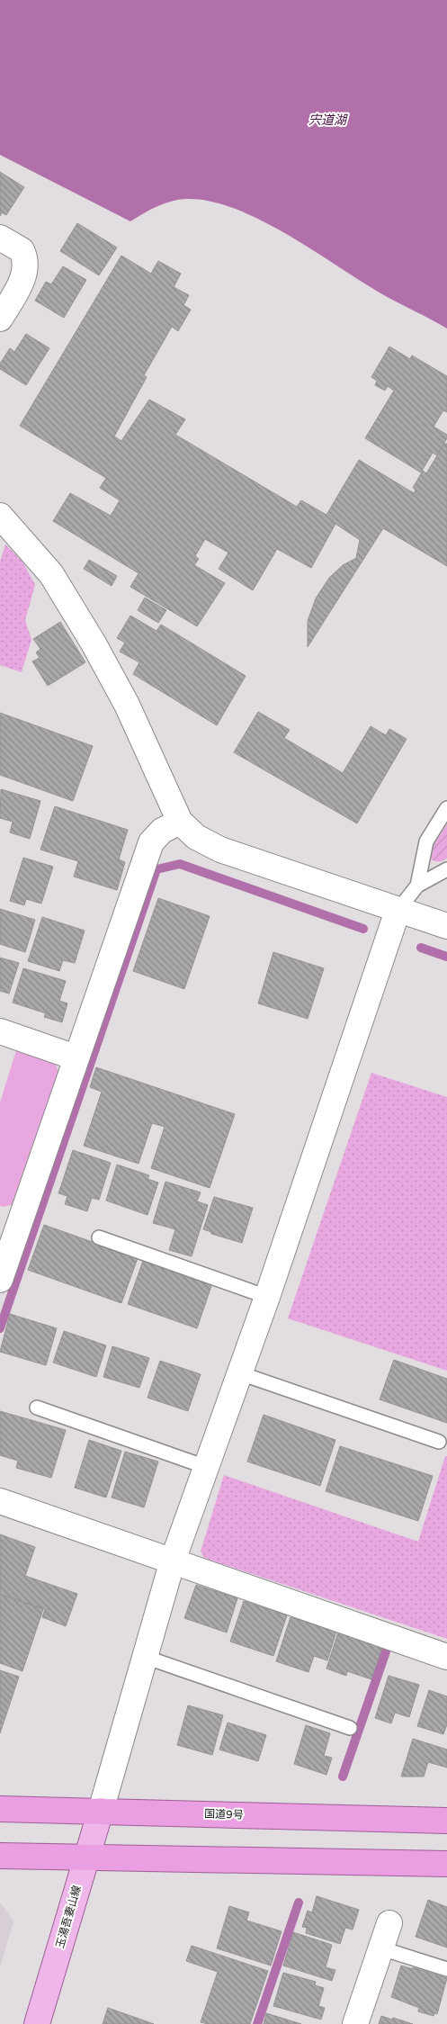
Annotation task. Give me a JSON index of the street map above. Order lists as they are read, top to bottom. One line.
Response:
{"streets":{"highway":["国道9号"],"main road":["玉湯吾妻山線"]},"crossings":[["国道9号","玉湯吾妻山線"]],"water":["宍道湖"]}
